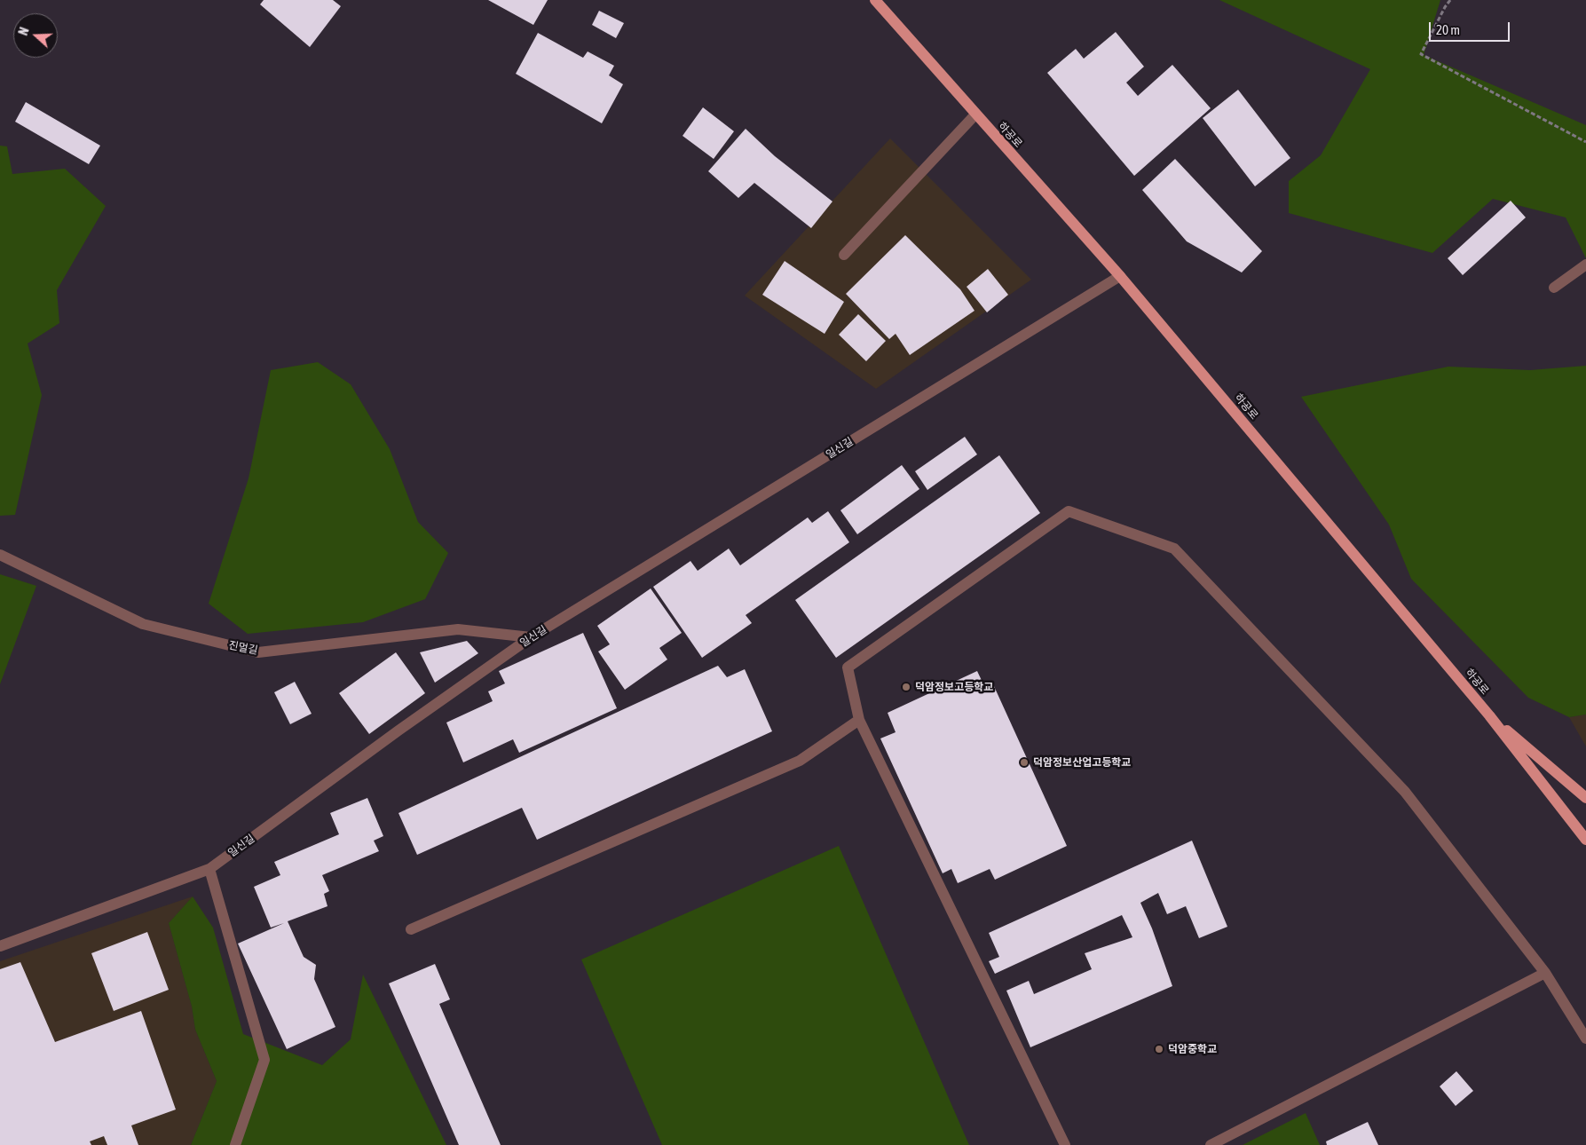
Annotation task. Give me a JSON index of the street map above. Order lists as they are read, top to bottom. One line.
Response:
{"streets":{"main road":["하공로"],"street":["일신길","진멀길"]},"crossings":[["하공로","일신길"],["일신길","진멀길"]],"places":["덕암정보고등학교","덕암정보산업고등학교","덕암중학교"],"scale_bar":"20 m","north":"left"}
